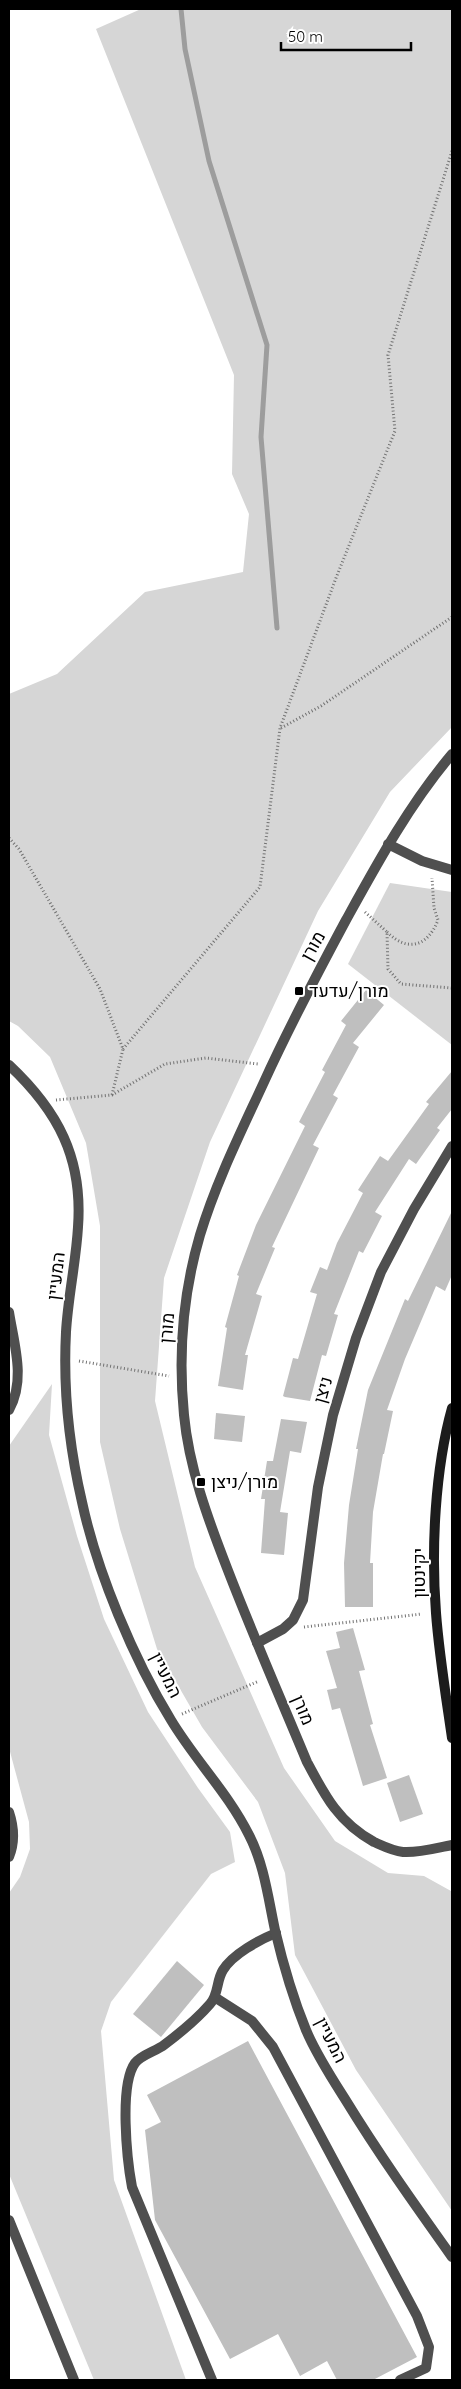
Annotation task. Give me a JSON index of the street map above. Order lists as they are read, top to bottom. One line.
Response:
{"streets":{"street":["מורן","המעיין","ניצן","יקינטון"]},"crossings":[["מורן","ניצן"]],"places":{"transit":["מורן/עדעד","מורן/ניצן"]},"scale_bar":"50 m"}
